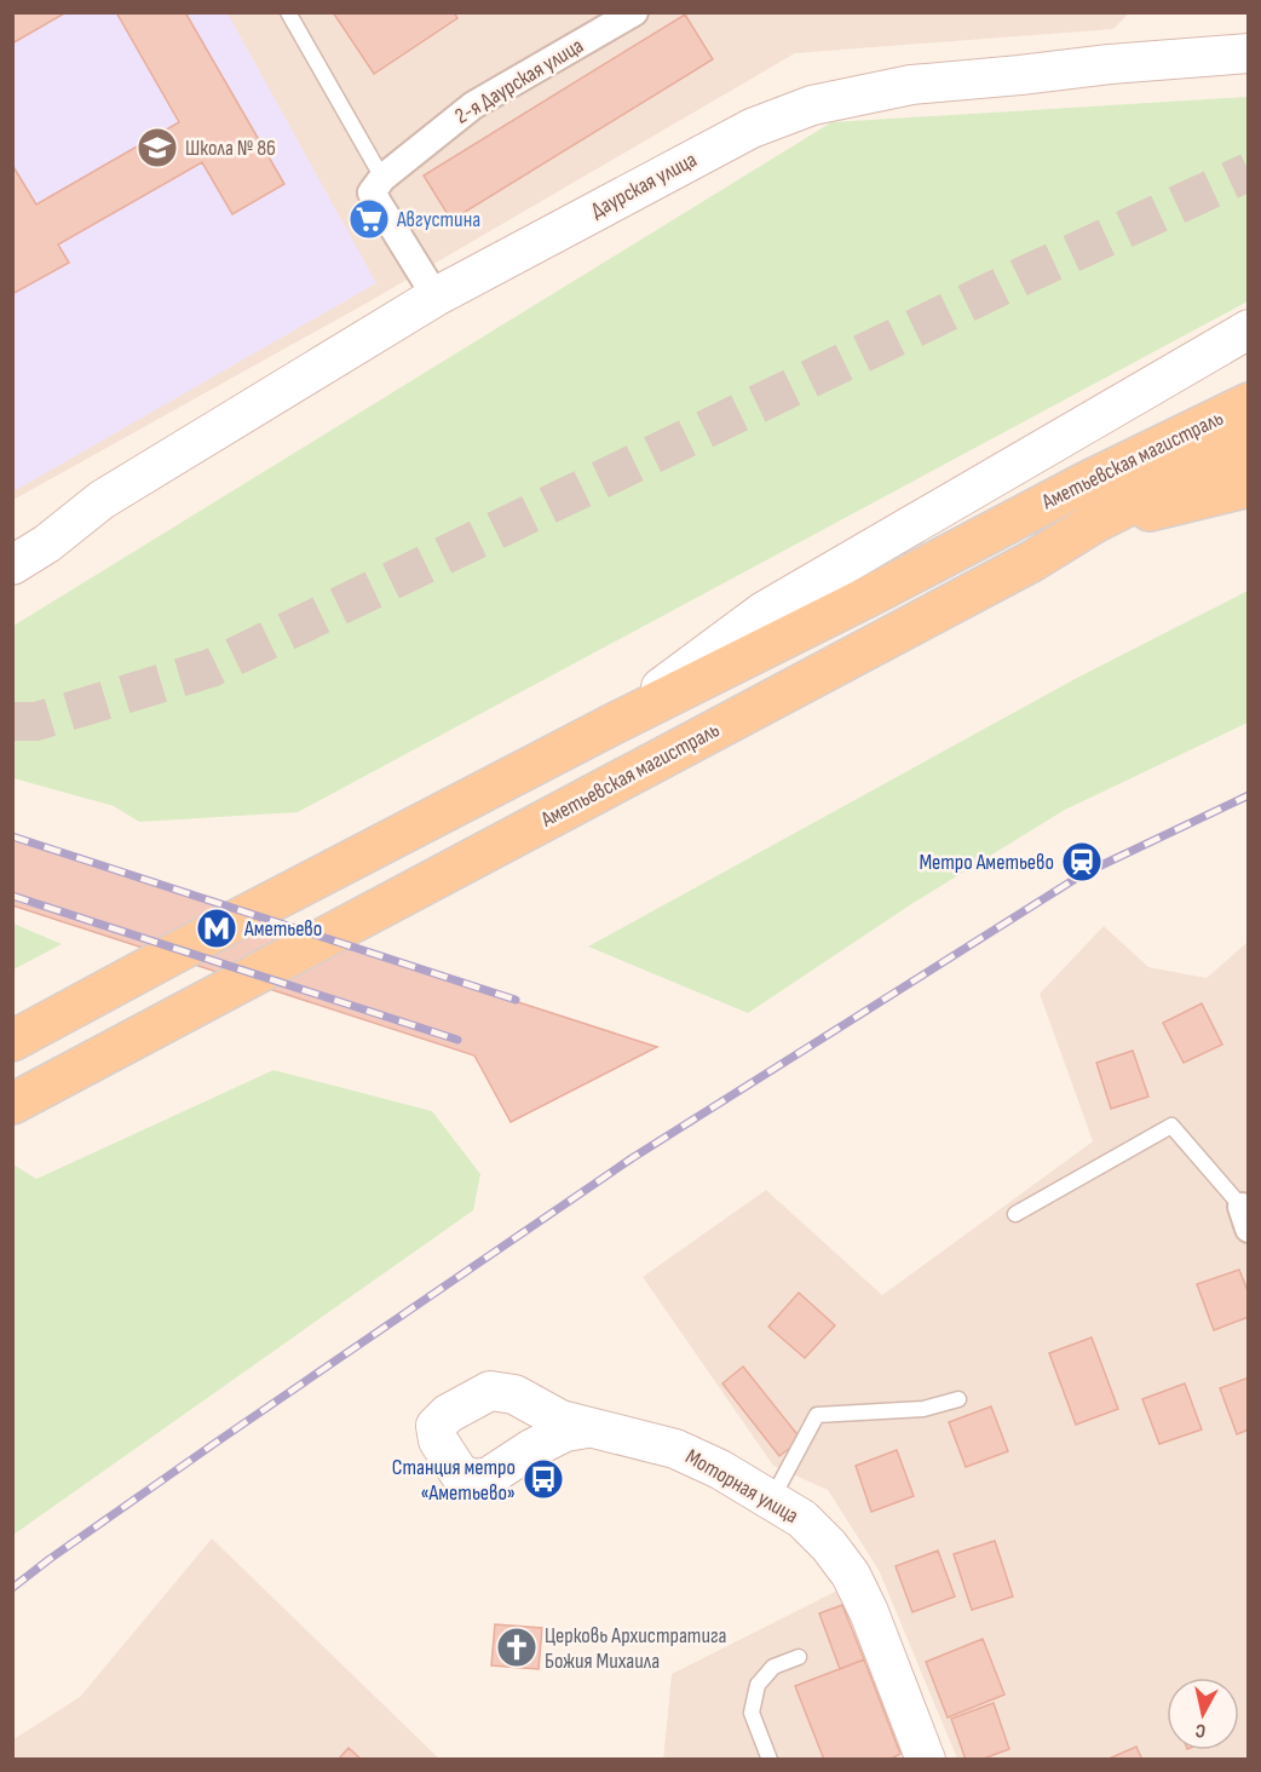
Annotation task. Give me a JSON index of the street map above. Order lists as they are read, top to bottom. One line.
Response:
{"streets":{"main road":["Аметьевская магистраль"],"street":["2-я Даурская улица","Даурская улица","Моторная улица"]},"places":{"school or university":["Школа № 86"],"supermarket":["Августина"],"station":["Метро Аметьево"],"metro station":["Аметьево"],"bus stop":["Станция метро «Аметьево»"],"church":["Церковь Архистратига Божия Михаила"]},"north":"bottom"}
